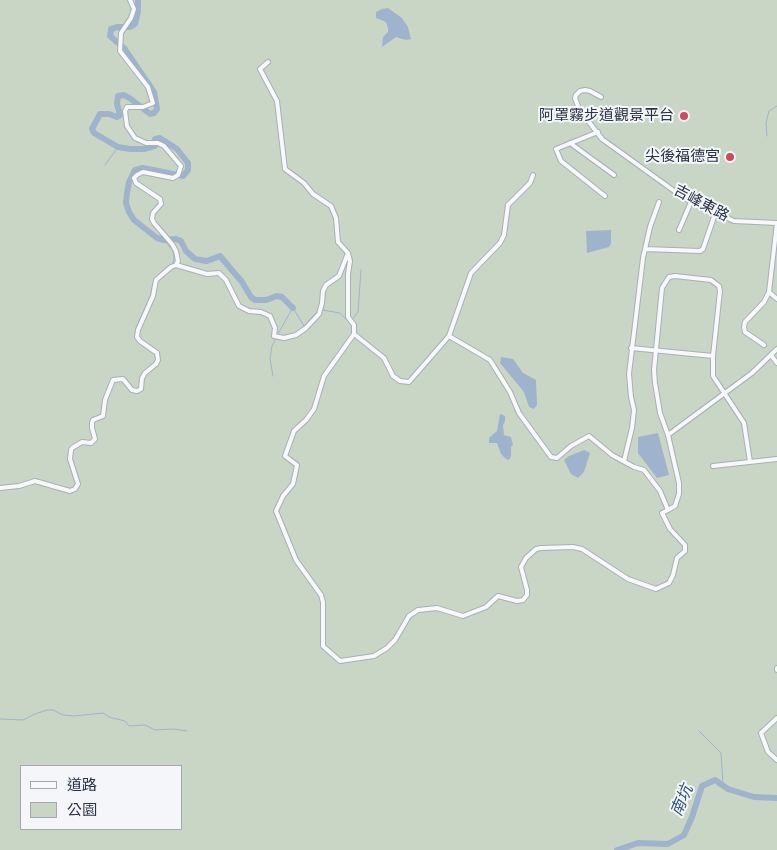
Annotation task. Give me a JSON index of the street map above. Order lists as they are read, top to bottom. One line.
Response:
{"streets":{"street":["吉峰東路"]},"water":["南坑"],"places":["阿罩霧步道觀景平台","尖後福德宮"],"legend":["道路","公園"]}
